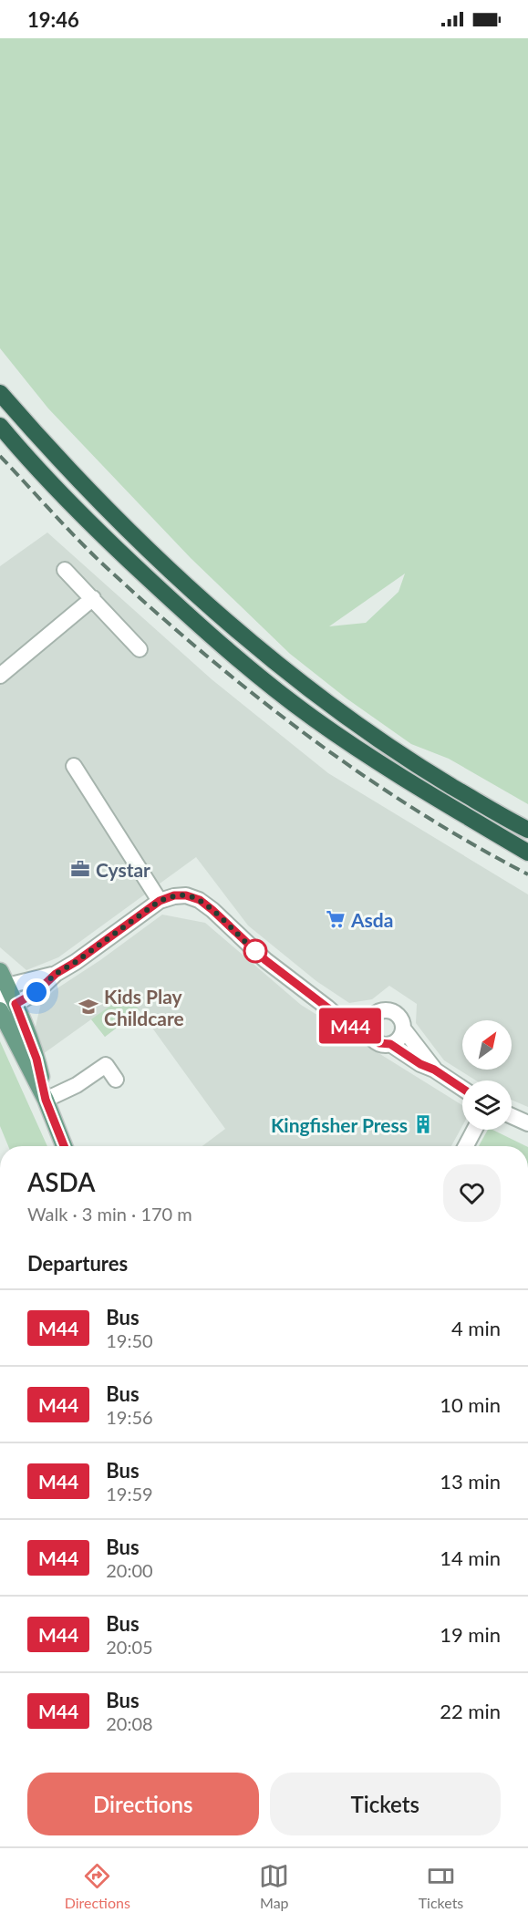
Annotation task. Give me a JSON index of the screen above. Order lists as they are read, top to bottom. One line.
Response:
{"places":{"office":["Cystar"],"supermarket":["Asda"],"school or university":["Kids Play Childcare"],"building":["Kingfisher Press"]},"lines":["bus line M44"],"north":"top right","page":{"status":"19:46","on_map":"M44","heading":[["ASDA","Walk · 3 min · 170 m"],"Departures"],"list":[{"mark":"M44","name":"Bus","note":"19:50","value":"4 min"},{"mark":"M44","name":"Bus","note":"19:56","value":"10 min"},{"mark":"M44","name":"Bus","note":"19:59","value":"13 min"},{"mark":"M44","name":"Bus","note":"20:00","value":"14 min"},{"mark":"M44","name":"Bus","note":"20:05","value":"19 min"},{"mark":"M44","name":"Bus","note":"20:08","value":"22 min"}],"buttons":["Directions","Tickets"],"tabs":["Directions","Map","Tickets"]}}
